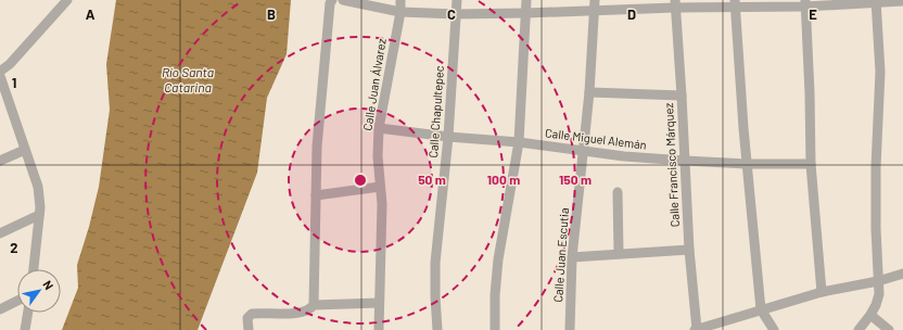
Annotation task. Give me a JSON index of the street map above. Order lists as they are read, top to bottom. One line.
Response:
{"streets":{"street":["Calle Juan Álvarez","Calle Chapultepec","Calle Miguel Alemán","Calle Francisco Márquez","Calle Juan Escutia"]},"crossings":[["Calle Juan Álvarez","Calle Miguel Alemán"],["Calle Chapultepec","Calle Miguel Alemán"],["Calle Miguel Alemán","Calle Francisco Márquez"],["Calle Miguel Alemán","Calle Juan Escutia"]],"water":["Río Santa Catarina"],"north":"top right","grid":{"columns":["A","B","C","D","E"],"rows":["1","2"]},"rings":["50 m","100 m","150 m"]}
